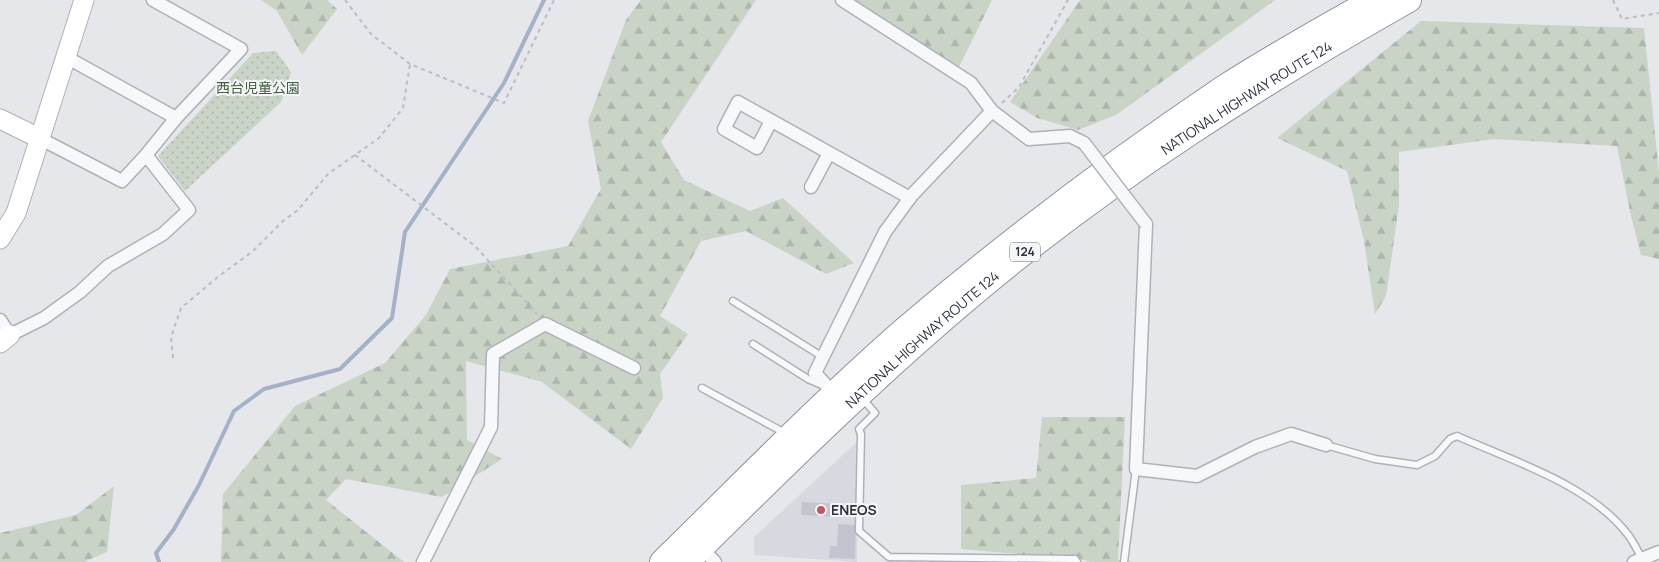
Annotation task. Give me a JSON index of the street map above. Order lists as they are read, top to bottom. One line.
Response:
{"streets":{"highway":["NATIONAL HIGHWAY ROUTE 124","124"]},"parks":["西台児童公園"],"places":["ENEOS"]}
